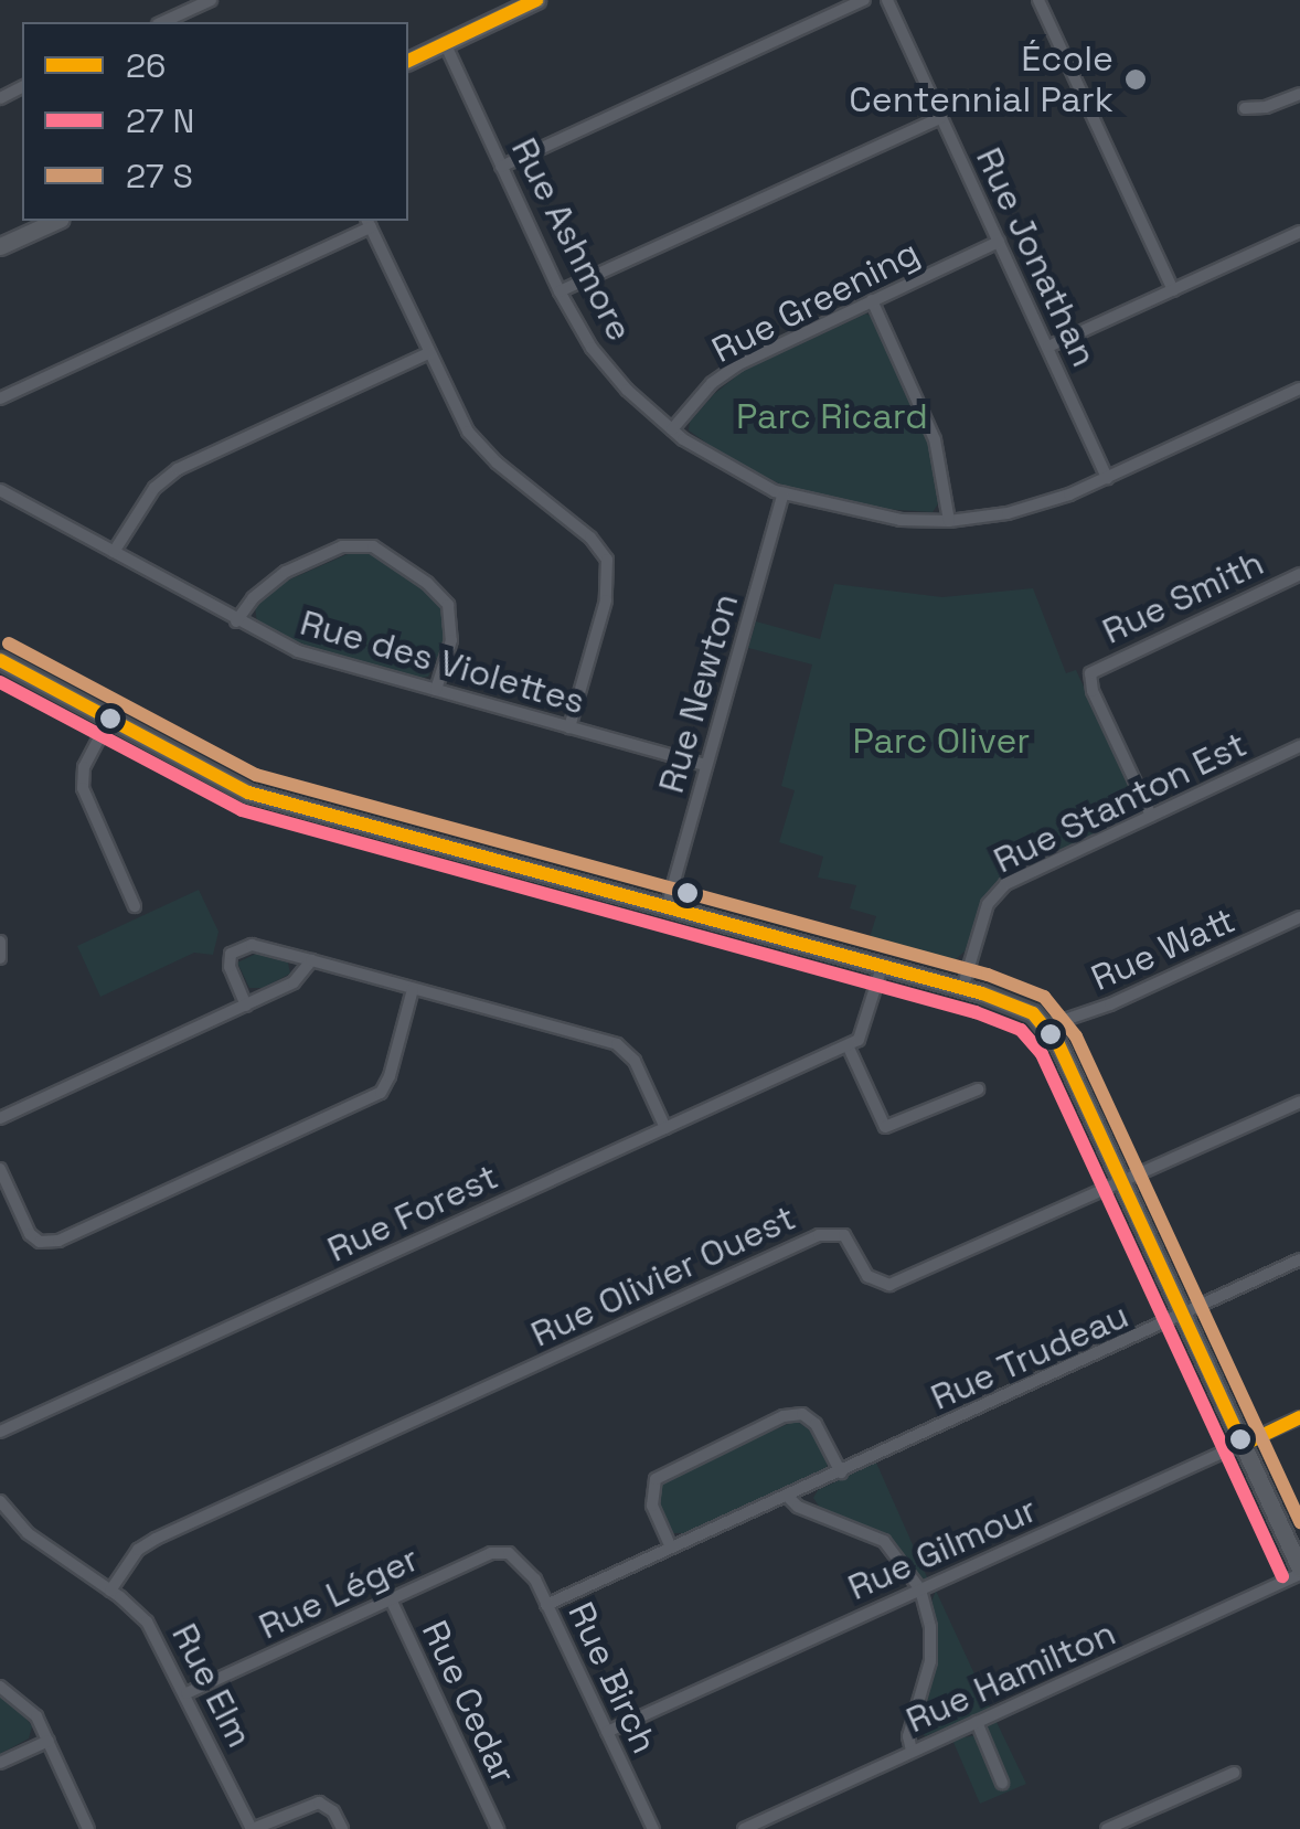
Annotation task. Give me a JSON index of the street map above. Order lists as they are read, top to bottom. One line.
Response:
{"streets":{"street":["Rue Ashmore","Rue Jonathan","Rue Greening","Rue Smith","Rue des Violettes","Rue Newton","Rue Stanton Est","Rue Watt","Rue Forest","Rue Olivier Ouest","Rue Trudeau","Rue Gilmour","Rue Léger","Rue Hamilton","Rue Birch","Rue Elm","Rue Cedar"]},"crossings":[["Rue Ashmore","Rue Jonathan"],["Rue Ashmore","Rue Greening"],["Rue Ashmore","Rue Newton"],["Rue Jonathan","Rue Greening"],["Rue Smith","Rue Stanton Est"],["Rue des Violettes","Rue Newton"],["Rue Olivier Ouest","Rue Elm"],["Rue Trudeau","Rue Birch"],["Rue Gilmour","Rue Birch"],["Rue Léger","Rue Birch"],["Rue Léger","Rue Elm"],["Rue Léger","Rue Cedar"]],"parks":["Parc Ricard","Parc Oliver"],"places":["École Centennial Park"],"lines":["transit line 26"],"legend":["26","27 N","27 S"]}
